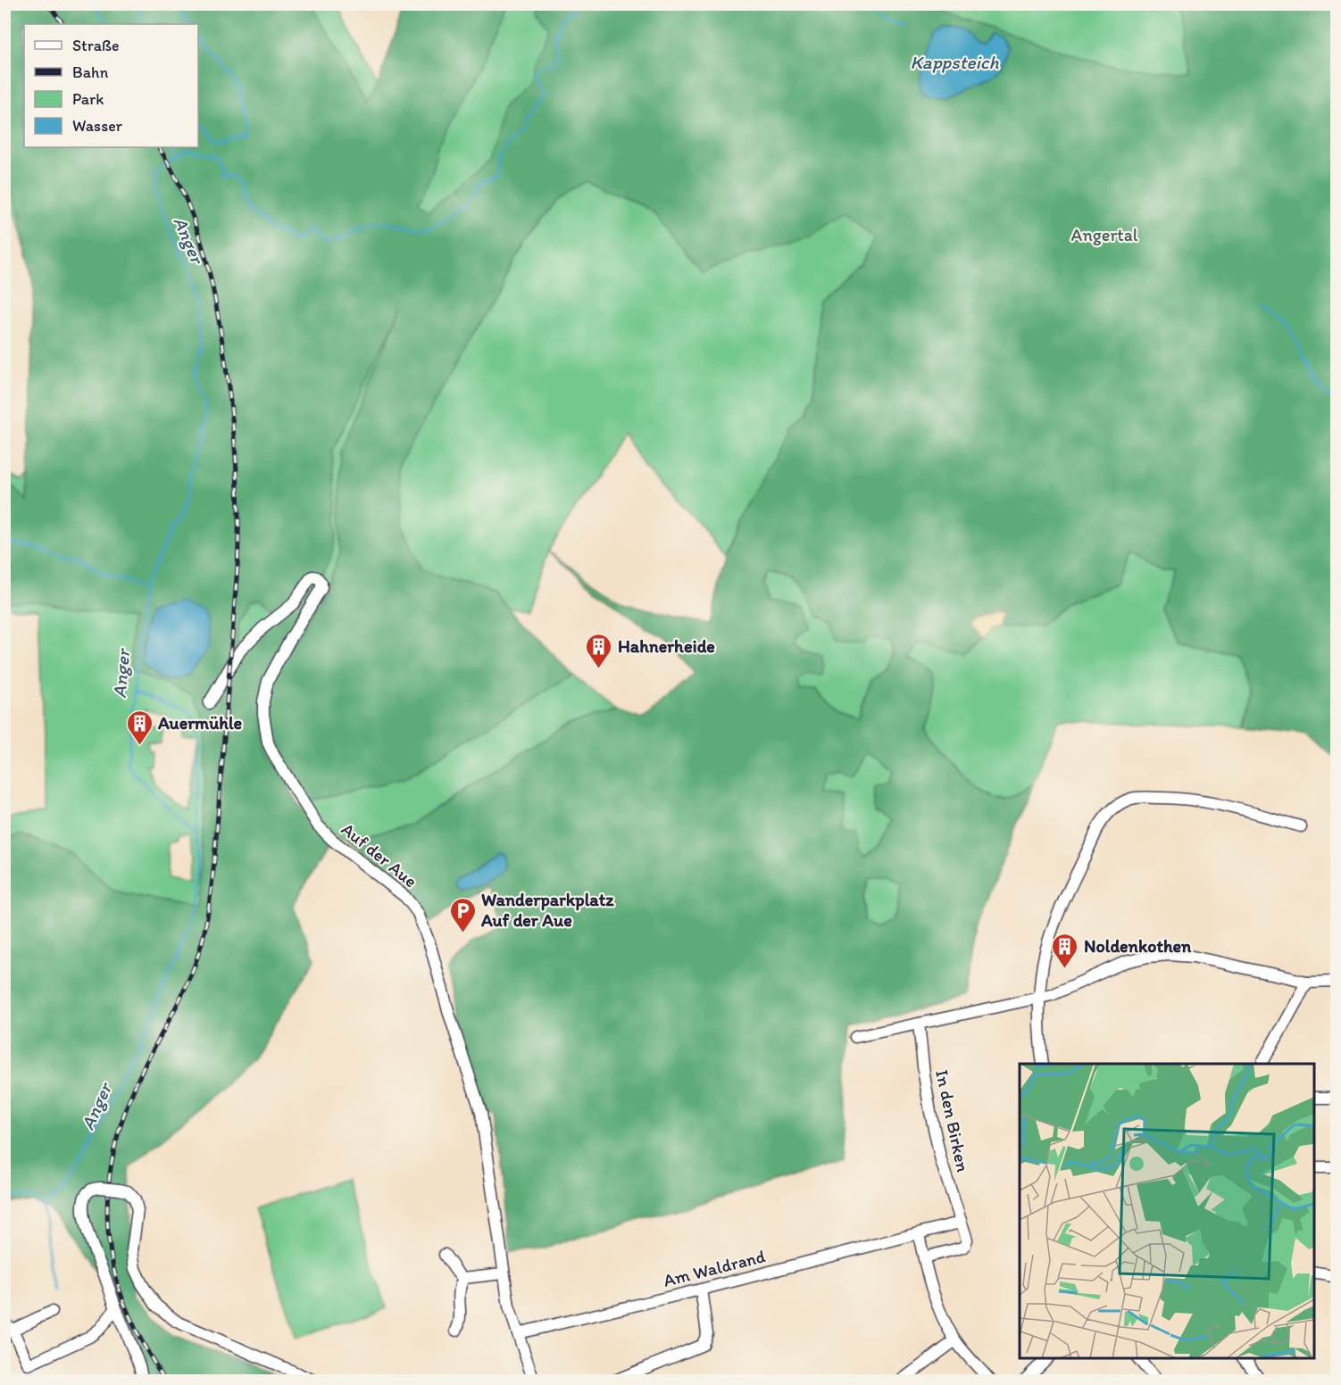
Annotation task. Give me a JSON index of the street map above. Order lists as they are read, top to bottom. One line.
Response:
{"streets":{"street":["Auf der Aue","In den Birken","Am Waldrand"]},"crossings":[["Auf der Aue","Am Waldrand"]],"water":["Kappsteich","Anger"],"parks":["Angertal"],"places":{"building":["Hahnerheide","Auermühle","Noldenkothen"],"parking":["Wanderparkplatz Auf der Aue"]},"legend":["Straße","Bahn","Park","Wasser"]}
